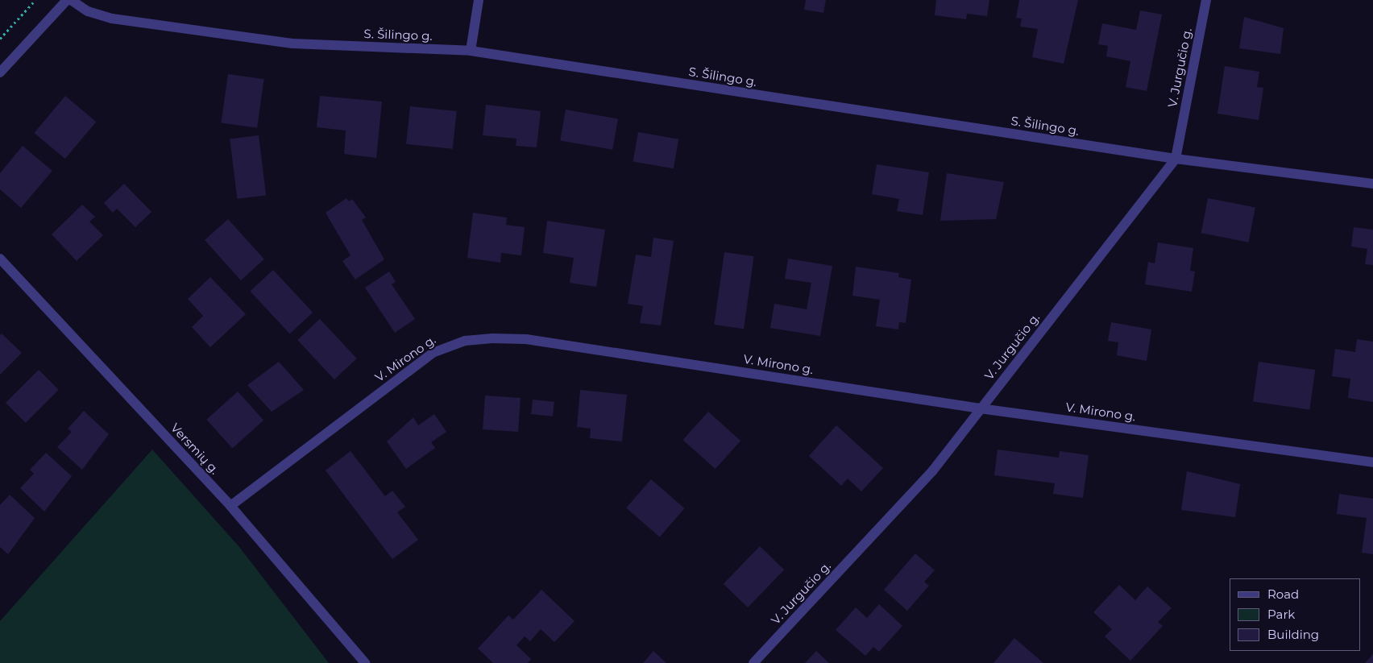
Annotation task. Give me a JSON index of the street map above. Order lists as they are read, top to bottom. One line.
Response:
{"streets":{"street":["S. Šilingo g.","V. Jurgučio g.","V. Mirono g.","Versmių g."]},"crossings":[["S. Šilingo g.","V. Jurgučio g."],["V. Jurgučio g.","V. Mirono g."],["V. Mirono g.","Versmių g."]],"legend":["Road","Park","Building"]}
